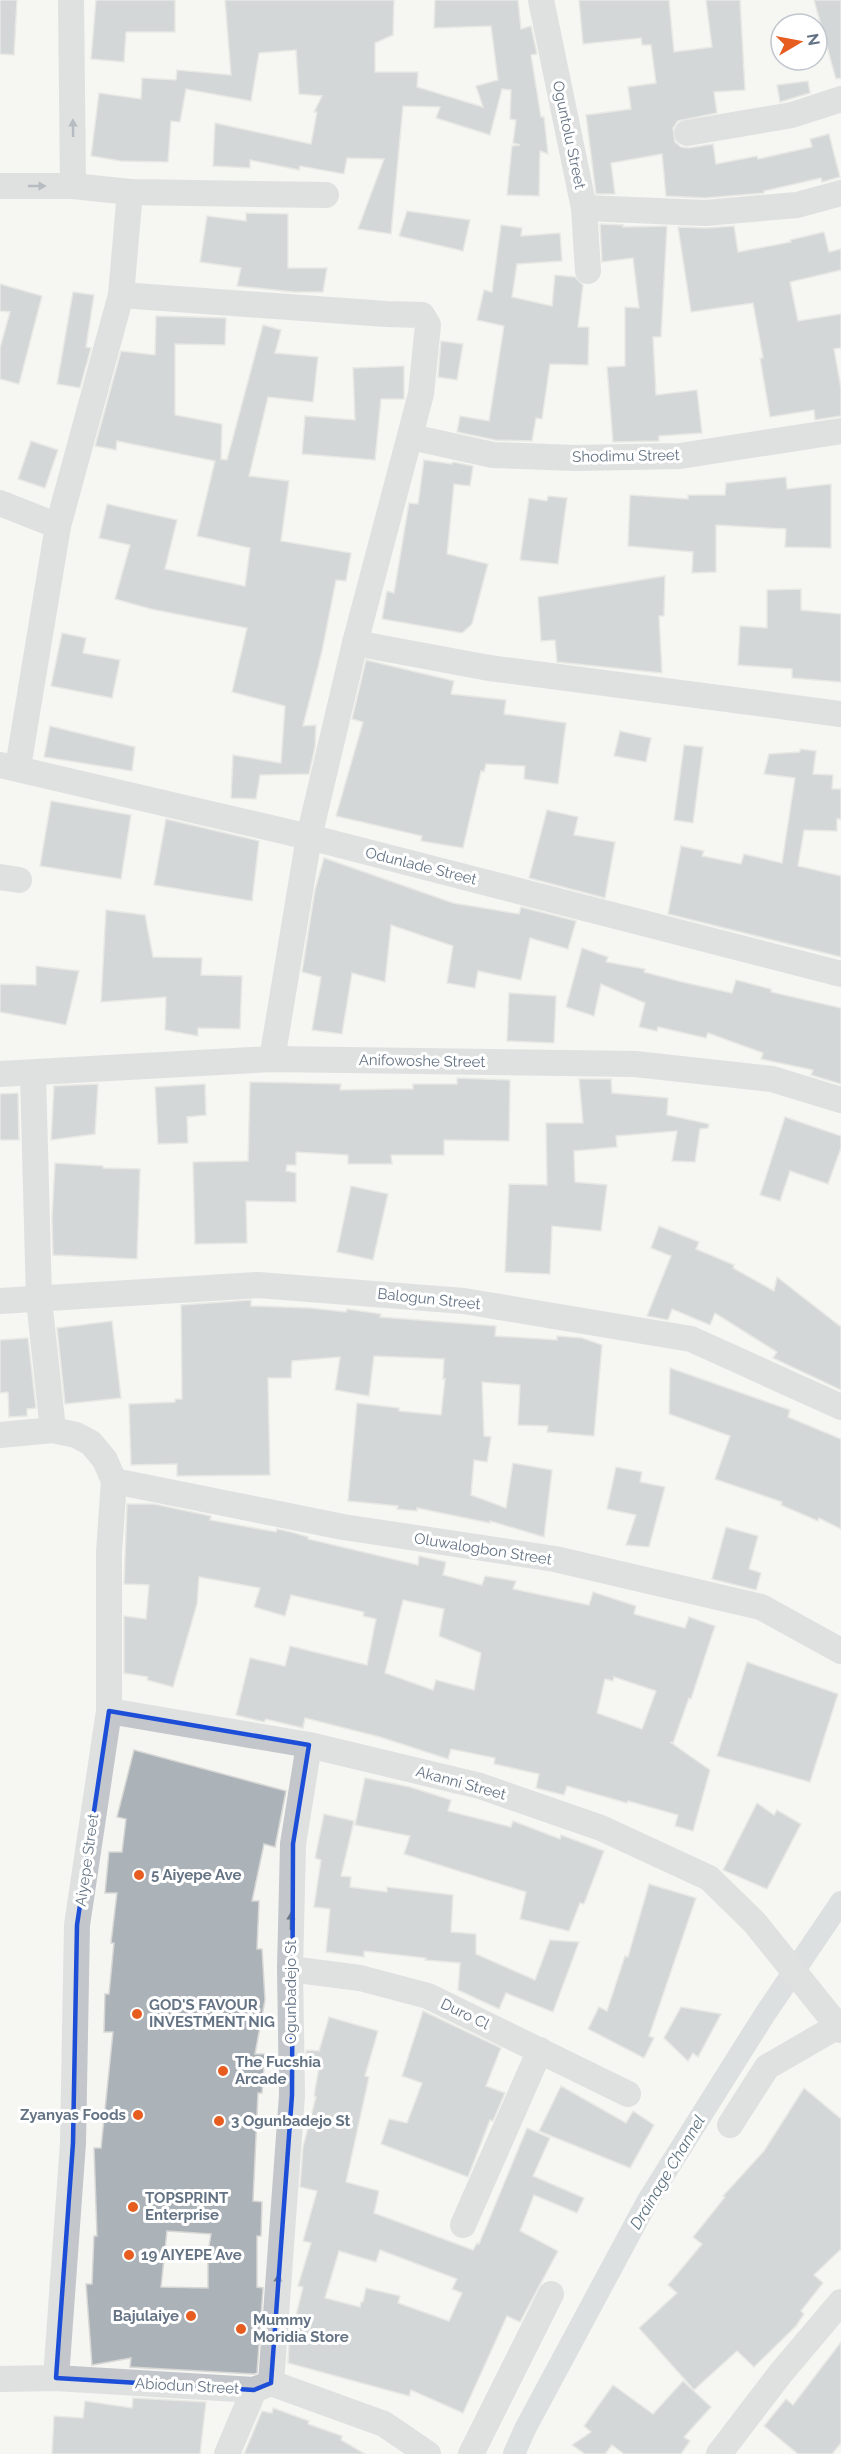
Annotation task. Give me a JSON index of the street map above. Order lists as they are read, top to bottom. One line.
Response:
{"streets":{"street":["Oguntolu Street","Shodimu Street","Odunlade Street","Anifowoshe Street","Balogun Street","Oluwalogbon Street","Akanni Street","Aiyepe Street","Ogunbadejo St","Duro Cl","Abiodun Street"]},"crossings":[["Oluwalogbon Street","Aiyepe Street"],["Akanni Street","Aiyepe Street"],["Akanni Street","Ogunbadejo St"],["Aiyepe Street","Abiodun Street"],["Ogunbadejo St","Duro Cl"],["Ogunbadejo St","Abiodun Street"]],"one_way":["Ogunbadejo St"],"water":["Drainage Channel"],"places":["5 Aiyepe Ave","GOD'S FAVOUR INVESTMENT NIG","The Fucshia Arcade","Zyanyas Foods","3 Ogunbadejo St","TOPSPRINT Enterprise","19 AIYEPE Ave","Bajulaiye","Mummy Moridia Store"],"north":"right"}
